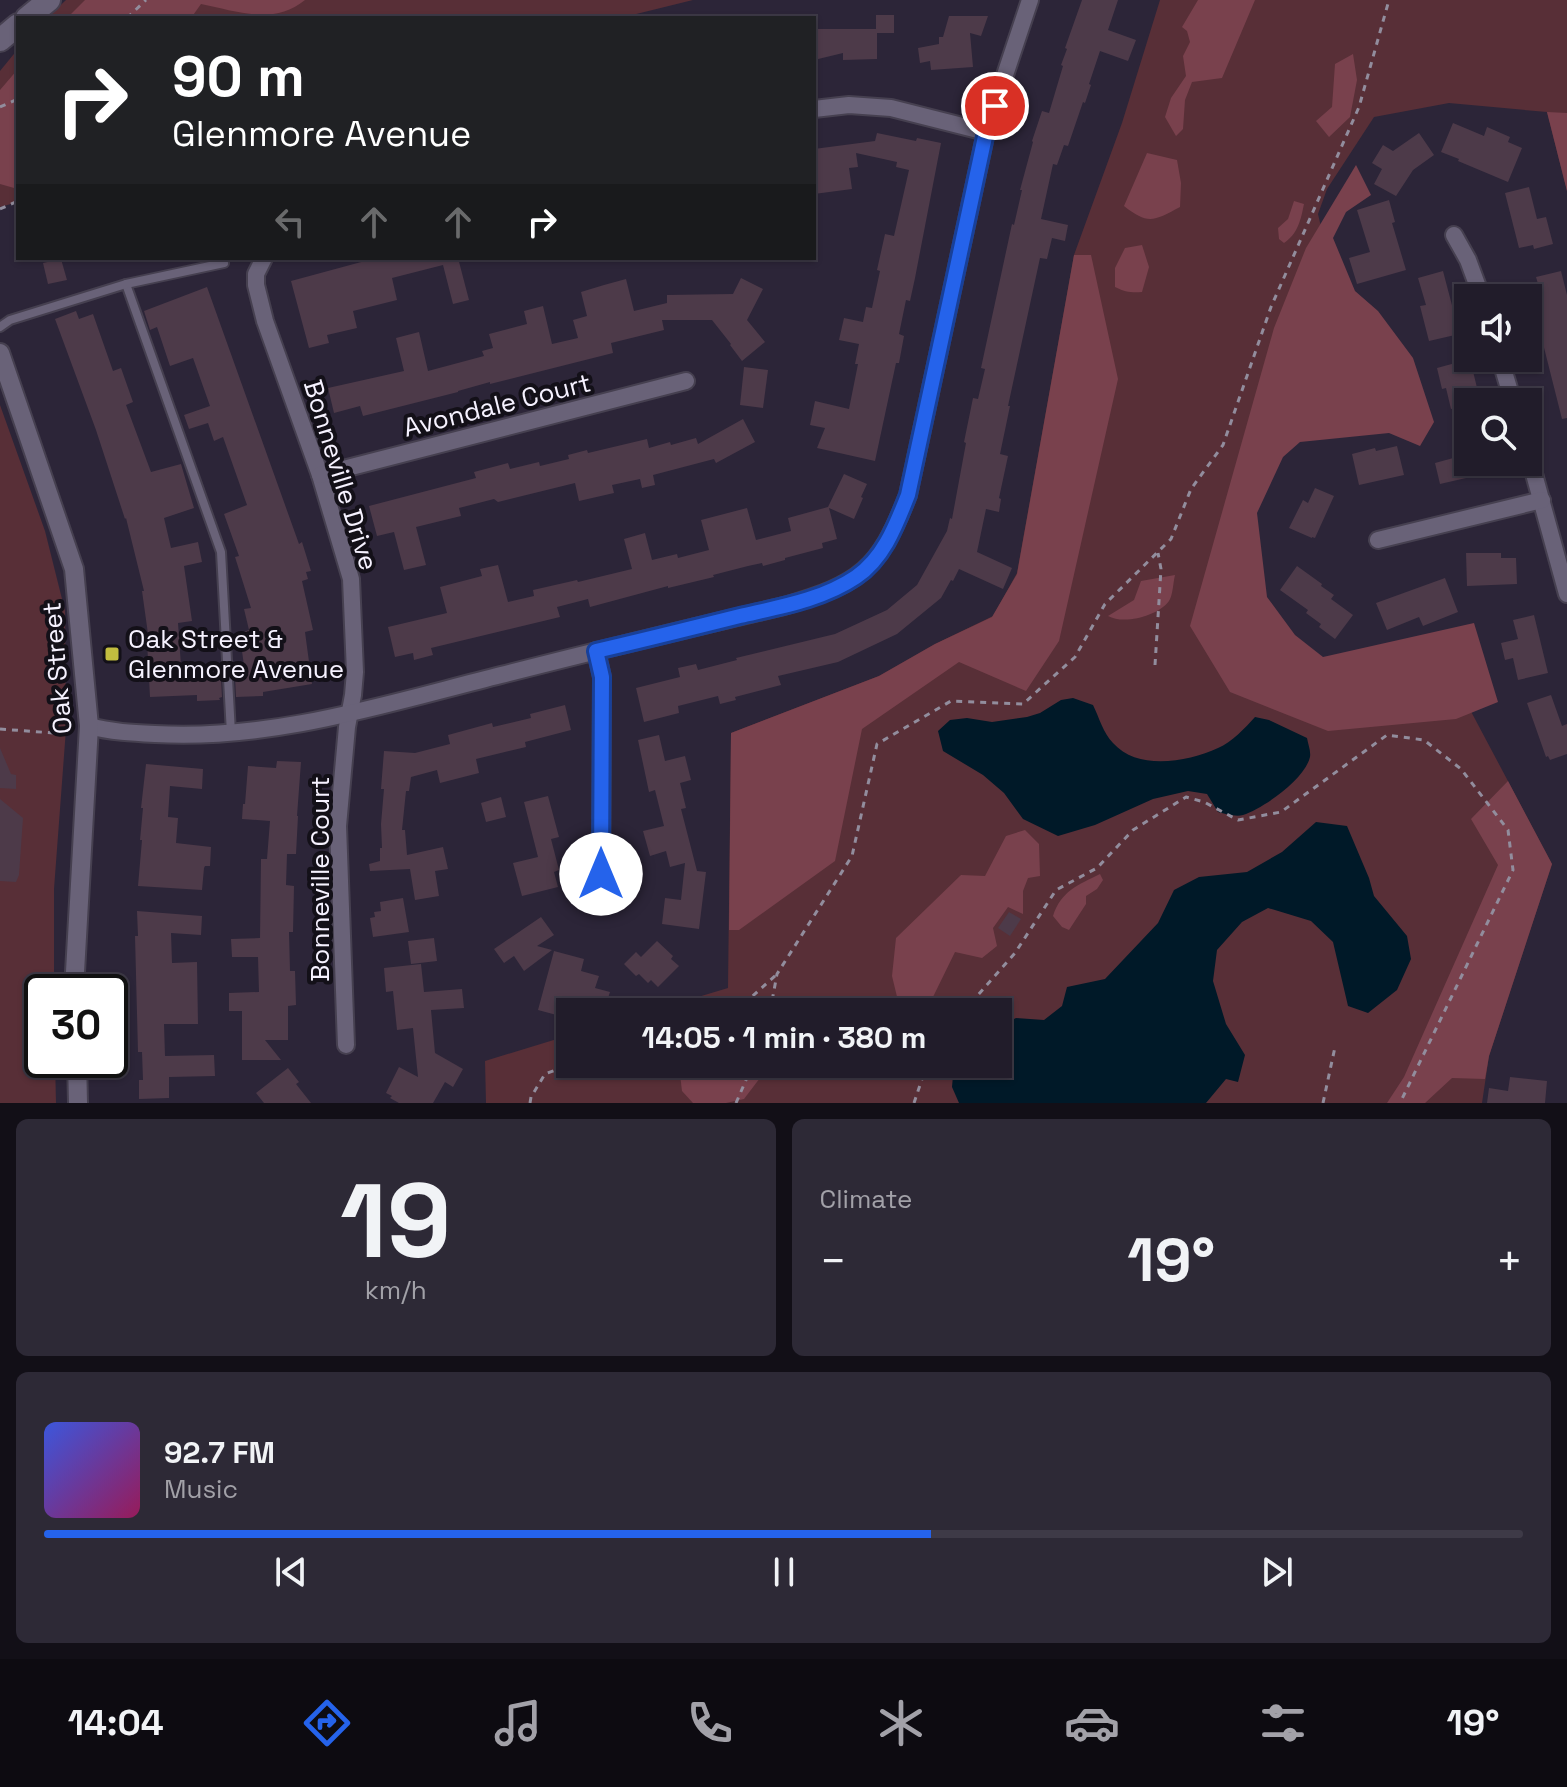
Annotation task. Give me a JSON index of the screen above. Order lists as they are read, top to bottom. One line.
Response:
{"streets":{"street":["Avondale Court","Bonneville Drive","Oak Street","Bonneville Court"]},"crossings":[["Avondale Court","Bonneville Drive"],["Bonneville Drive","Bonneville Court"]],"places":{"transit":["Oak Street & Glenmore Avenue"]},"page":{"turn":["90 m","Glenmore Avenue"],"limit":"30","trip":"14:05 · 1 min · 380 m","tile":[["19","km/h"],"Climate"],"heat":["−","19°","+"],"song":["92.7 FM","Music"],"tabs":["14:04","19°"]}}
